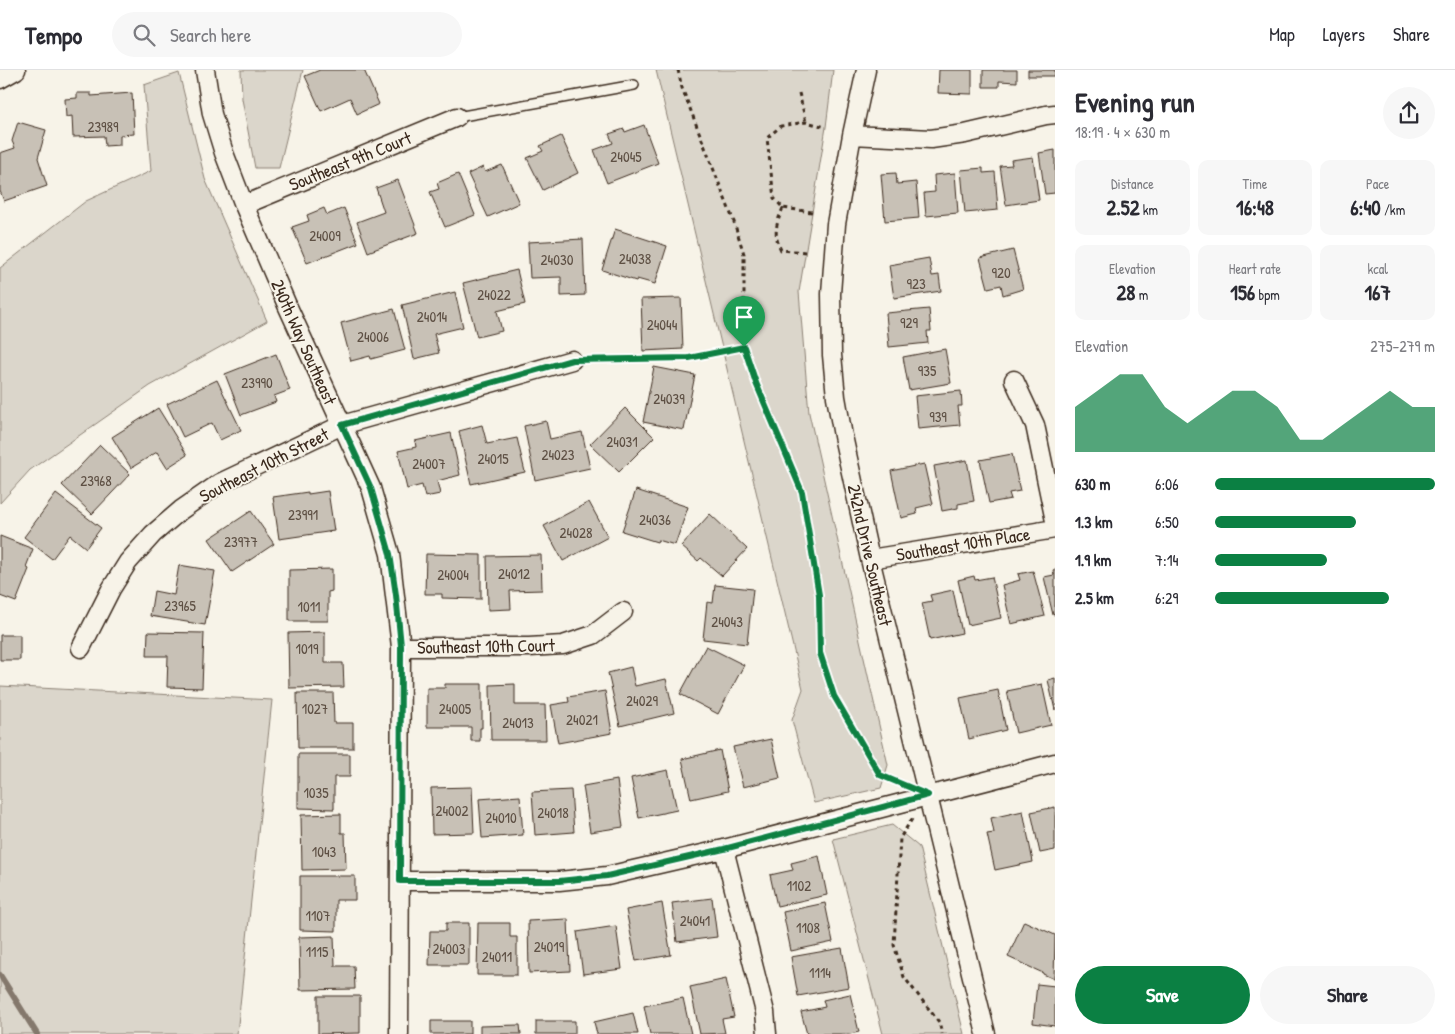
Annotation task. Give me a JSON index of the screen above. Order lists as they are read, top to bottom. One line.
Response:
{"streets":{"street":["Southeast 9th Court","240th Way Southeast","Southeast 10th Street","Southeast 10th Place","242nd Drive Southeast","Southeast 10th Court"]},"crossings":[["Southeast 9th Court","240th Way Southeast"],["240th Way Southeast","Southeast 10th Street"],["240th Way Southeast","Southeast 10th Court"],["Southeast 10th Place","242nd Drive Southeast"]],"house_numbers":["23989","24045","24009","24038","24030","920","923","24022","24014","929","24044","24006","935","23990","24039","939","24031","24023","24015","24007","23968","23991","24036","24028","23977","24012","24004","23965","1011","24043","1019","24029","1027","24005","24021","24013","1035","24002","24018","24010","1043","1102","1107","24041","1108","24019","24003","1115","24011","1114"],"page":{"header":"Tempo","search":"Search here","nav":["Map","Layers","Share"],"heading":["Evening run","18:19 · 4 × 630 m"],"stats":[["Distance","2.52 km"],["Time","16:48"],["Pace","6:40 /km"],["Elevation","28 m"],["Heart rate","156 bpm"],["kcal","167"]],"chart":["Elevation","275–279 m"],"list":[{"name":"630 m","note":"6:06"},{"name":"1.3 km","note":"6:50"},{"name":"1.9 km","note":"7:14"},{"name":"2.5 km","note":"6:29"}],"buttons":["Save","Share"]}}
